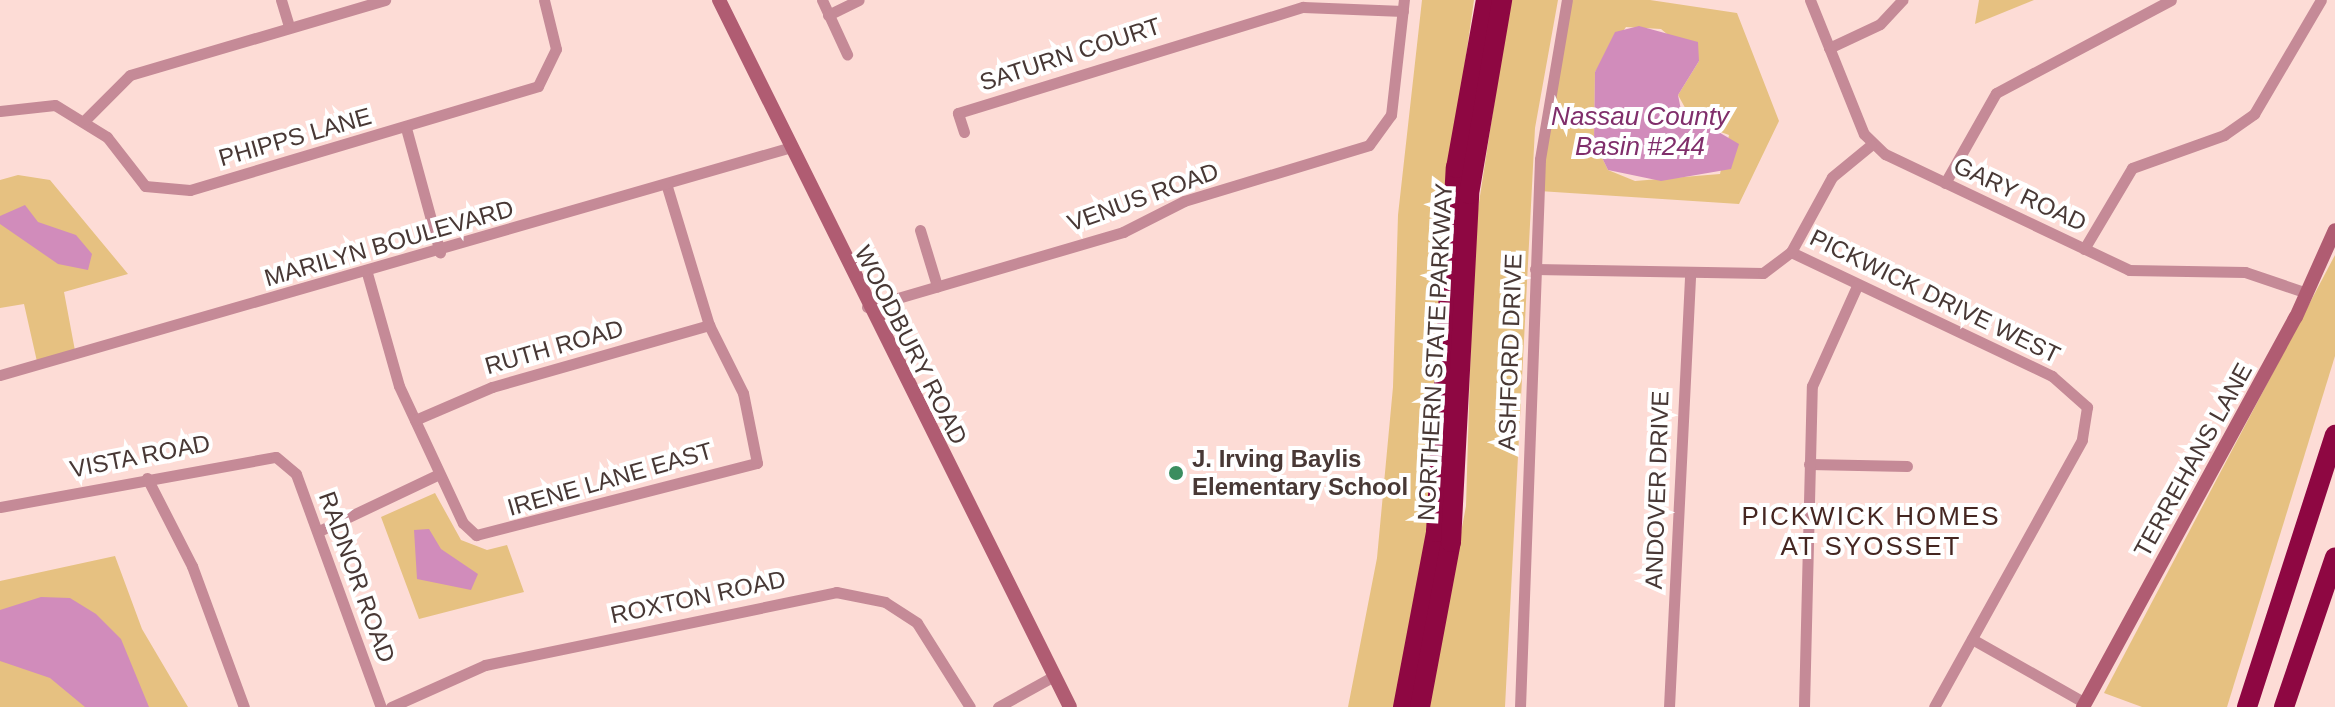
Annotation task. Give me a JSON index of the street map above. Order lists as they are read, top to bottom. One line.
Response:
{"streets":{"highway":["NORTHERN STATE PARKWAY"],"main road":["WOODBURY ROAD","TERREHANS LANE"],"street":["SATURN COURT","PHIPPS LANE","GARY ROAD","VENUS ROAD","MARILYN BOULEVARD","PICKWICK DRIVE WEST","RUTH ROAD","ASHFORD DRIVE","VISTA ROAD","IRENE LANE EAST","ANDOVER DRIVE","RADNOR ROAD","ROXTON ROAD"]},"crossings":[["SATURN COURT","VENUS ROAD"],["GARY ROAD","TERREHANS LANE"],["VENUS ROAD","WOODBURY ROAD"],["MARILYN BOULEVARD","WOODBURY ROAD"],["PICKWICK DRIVE WEST","ASHFORD DRIVE"],["PICKWICK DRIVE WEST","ANDOVER DRIVE"],["RUTH ROAD","IRENE LANE EAST"],["VISTA ROAD","RADNOR ROAD"]],"districts":["PICKWICK HOMES AT SYOSSET"],"water":["Nassau County Basin #244"],"places":["J. Irving Baylis Elementary School"]}
